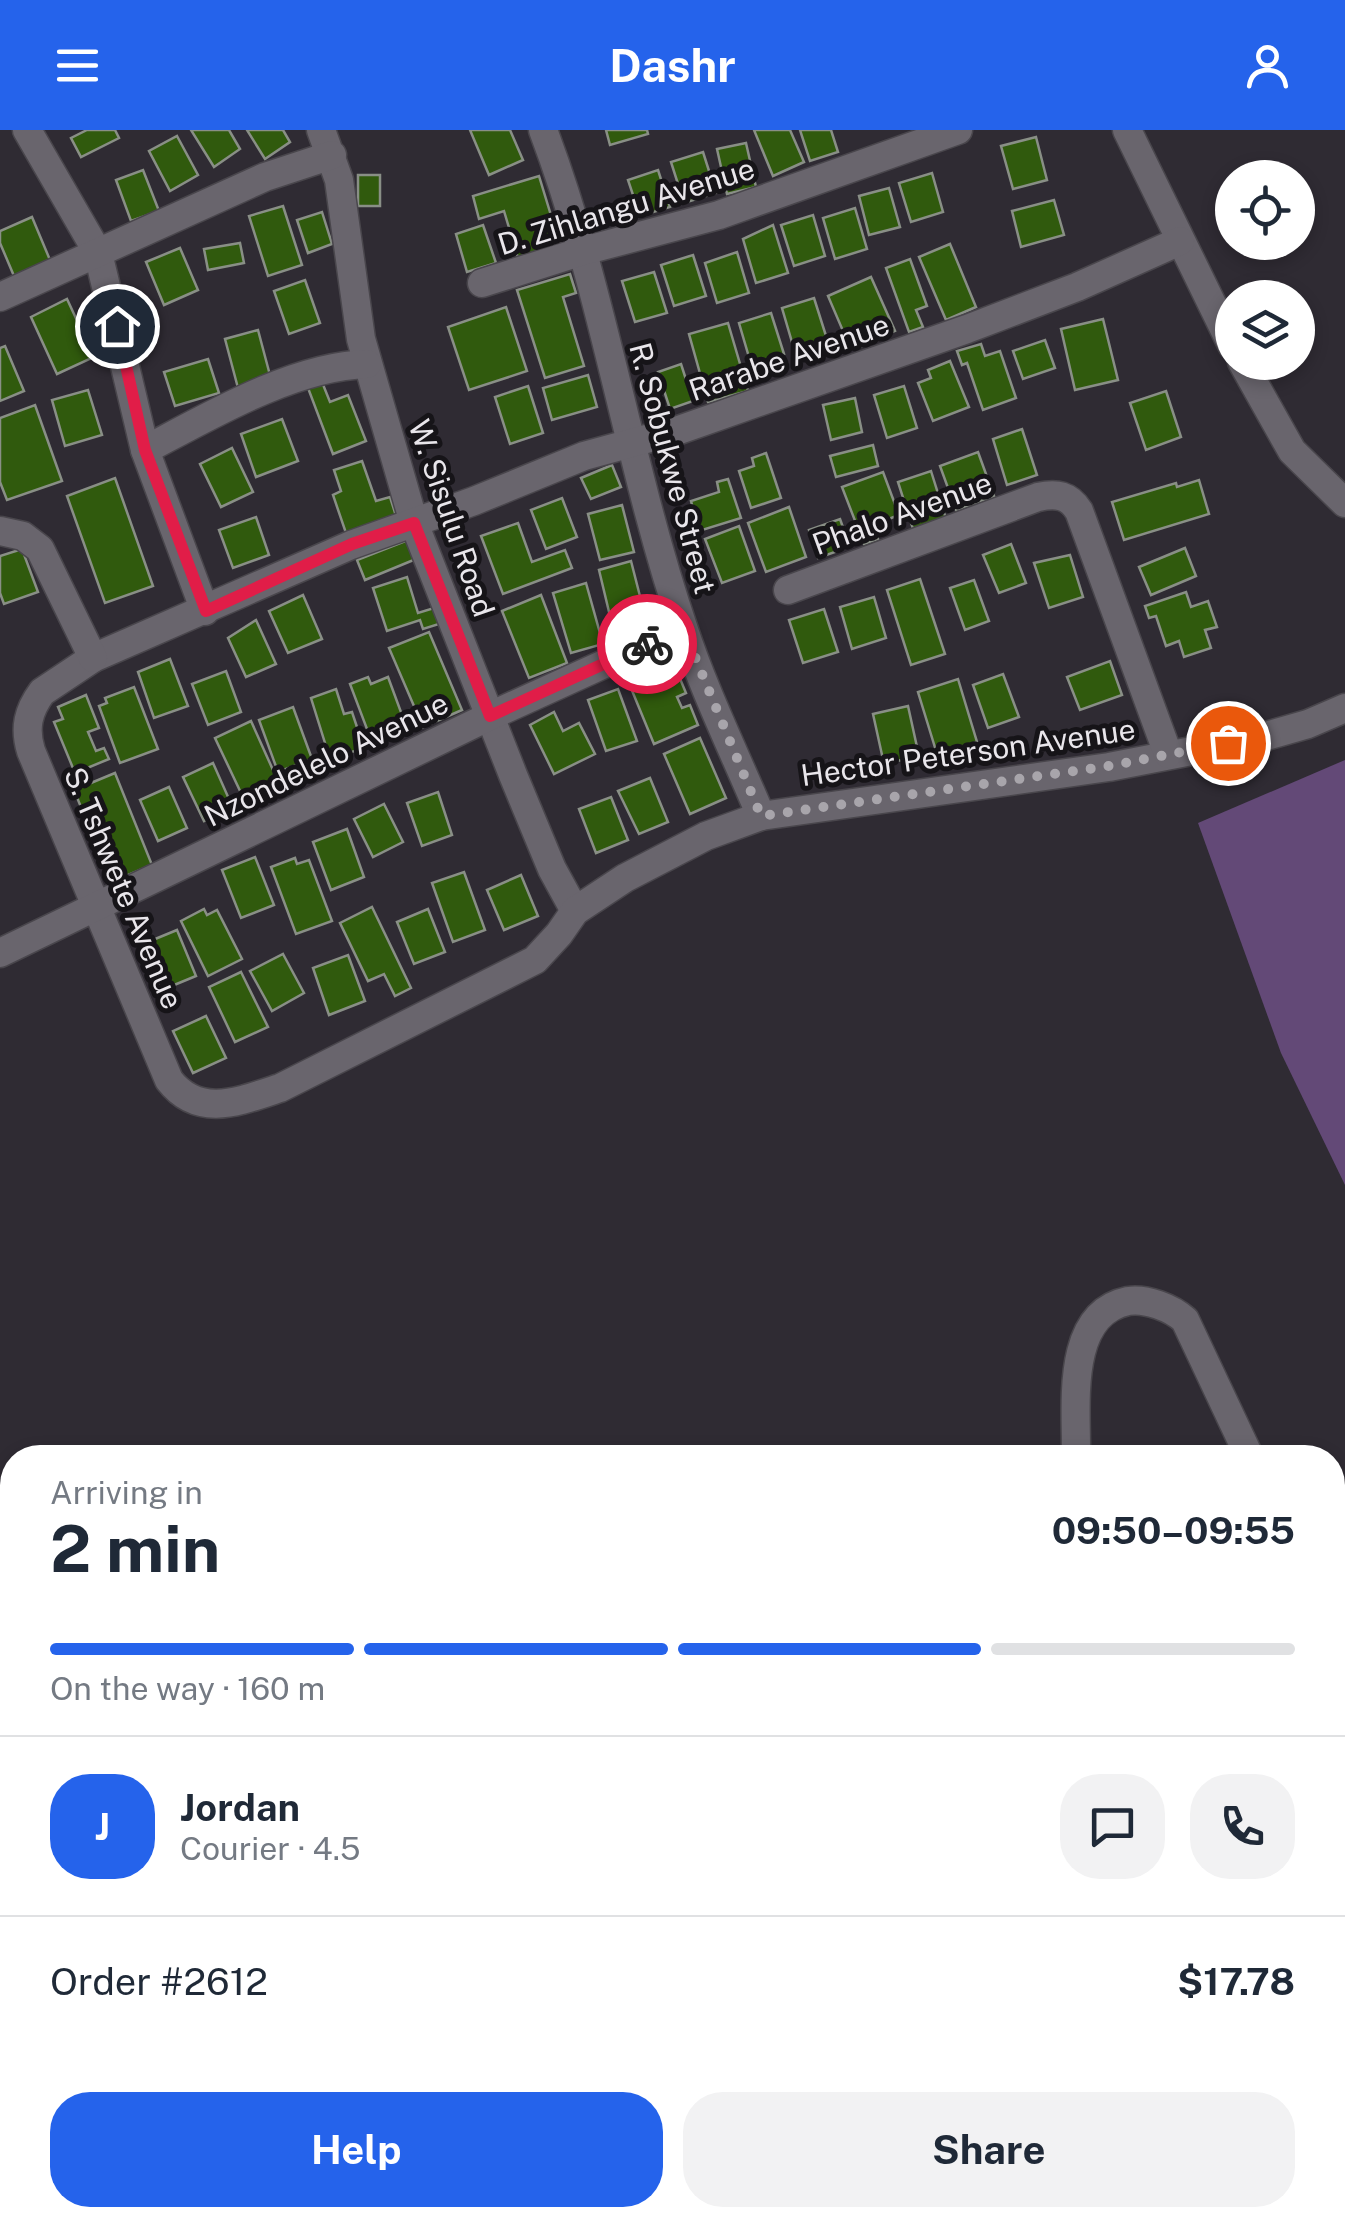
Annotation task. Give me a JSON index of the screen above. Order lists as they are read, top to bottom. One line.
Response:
{"streets":{"street":["D. Zihlangu Avenue","Rarabe Avenue","R. Sobukwe Street","Phalo Avenue","W. Sisulu Road","Hector Peterson Avenue","Nzondelelo Avenue","S. Tshwete Avenue"]},"crossings":[["D. Zihlangu Avenue","R. Sobukwe Street"],["Rarabe Avenue","R. Sobukwe Street"],["Rarabe Avenue","W. Sisulu Road"],["Rarabe Avenue","S. Tshwete Avenue"],["R. Sobukwe Street","Hector Peterson Avenue"],["R. Sobukwe Street","Nzondelelo Avenue"],["Phalo Avenue","Hector Peterson Avenue"],["W. Sisulu Road","Hector Peterson Avenue"],["W. Sisulu Road","Nzondelelo Avenue"],["Hector Peterson Avenue","S. Tshwete Avenue"],["Nzondelelo Avenue","S. Tshwete Avenue"]],"page":{"header":"Dashr","heading":["2 min","Arriving in","09:50–09:55"],"panel":["Jordan","Courier · 4.5","Order #2612","$17.78"],"bar":"On the way · 160 m","round":"J","buttons":["Help","Share"]}}
